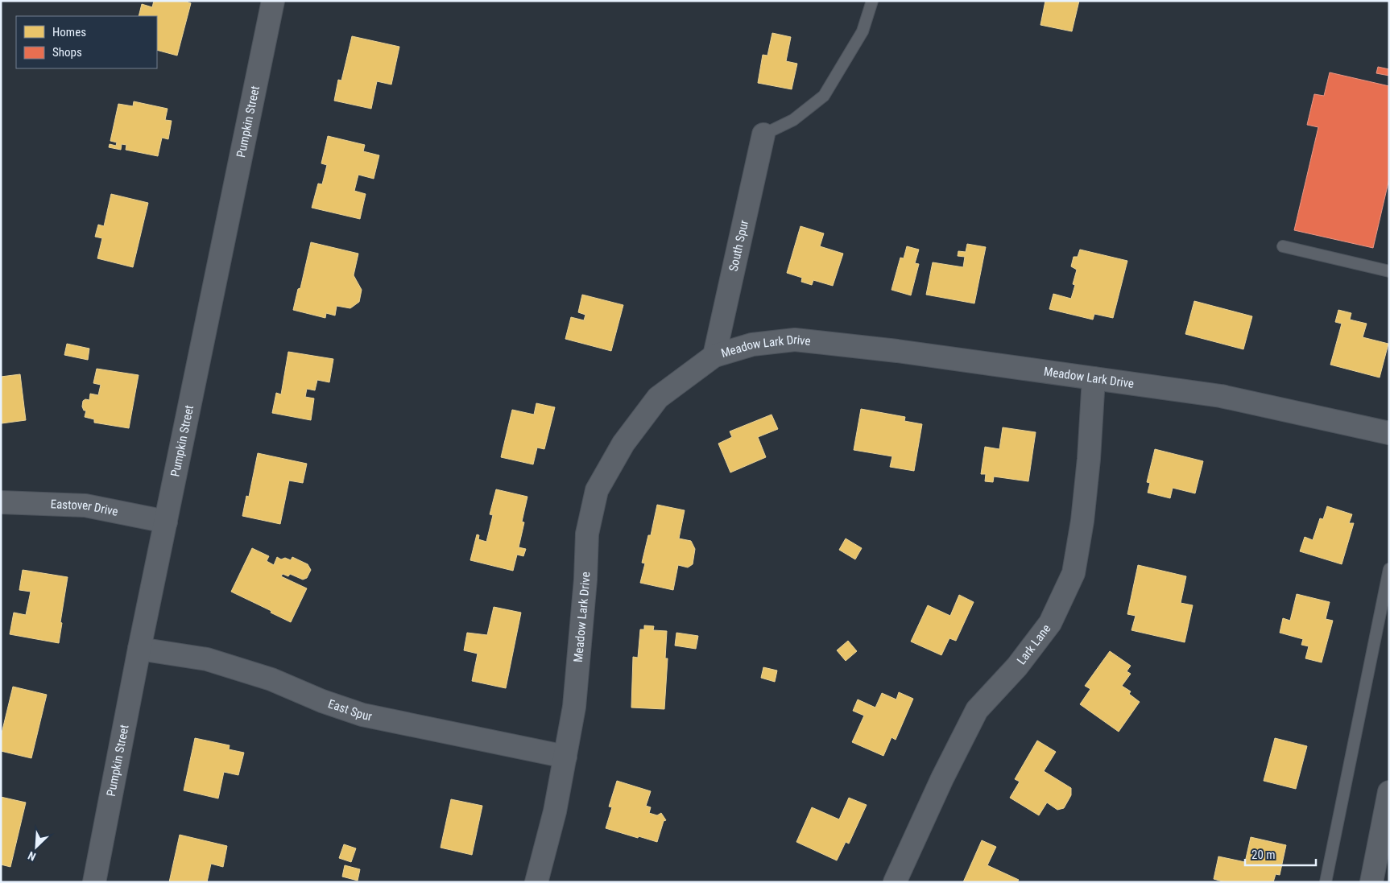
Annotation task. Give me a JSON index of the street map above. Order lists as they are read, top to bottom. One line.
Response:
{"streets":{"street":["Pumpkin Street","South Spur","Meadow Lark Drive","Eastover Drive","Lark Lane","East Spur"]},"crossings":[["Pumpkin Street","Eastover Drive"],["Pumpkin Street","East Spur"],["South Spur","Meadow Lark Drive"],["Meadow Lark Drive","Lark Lane"],["Meadow Lark Drive","East Spur"]],"legend":["Homes","Shops"],"scale_bar":"20 m","north":"bottom left"}
